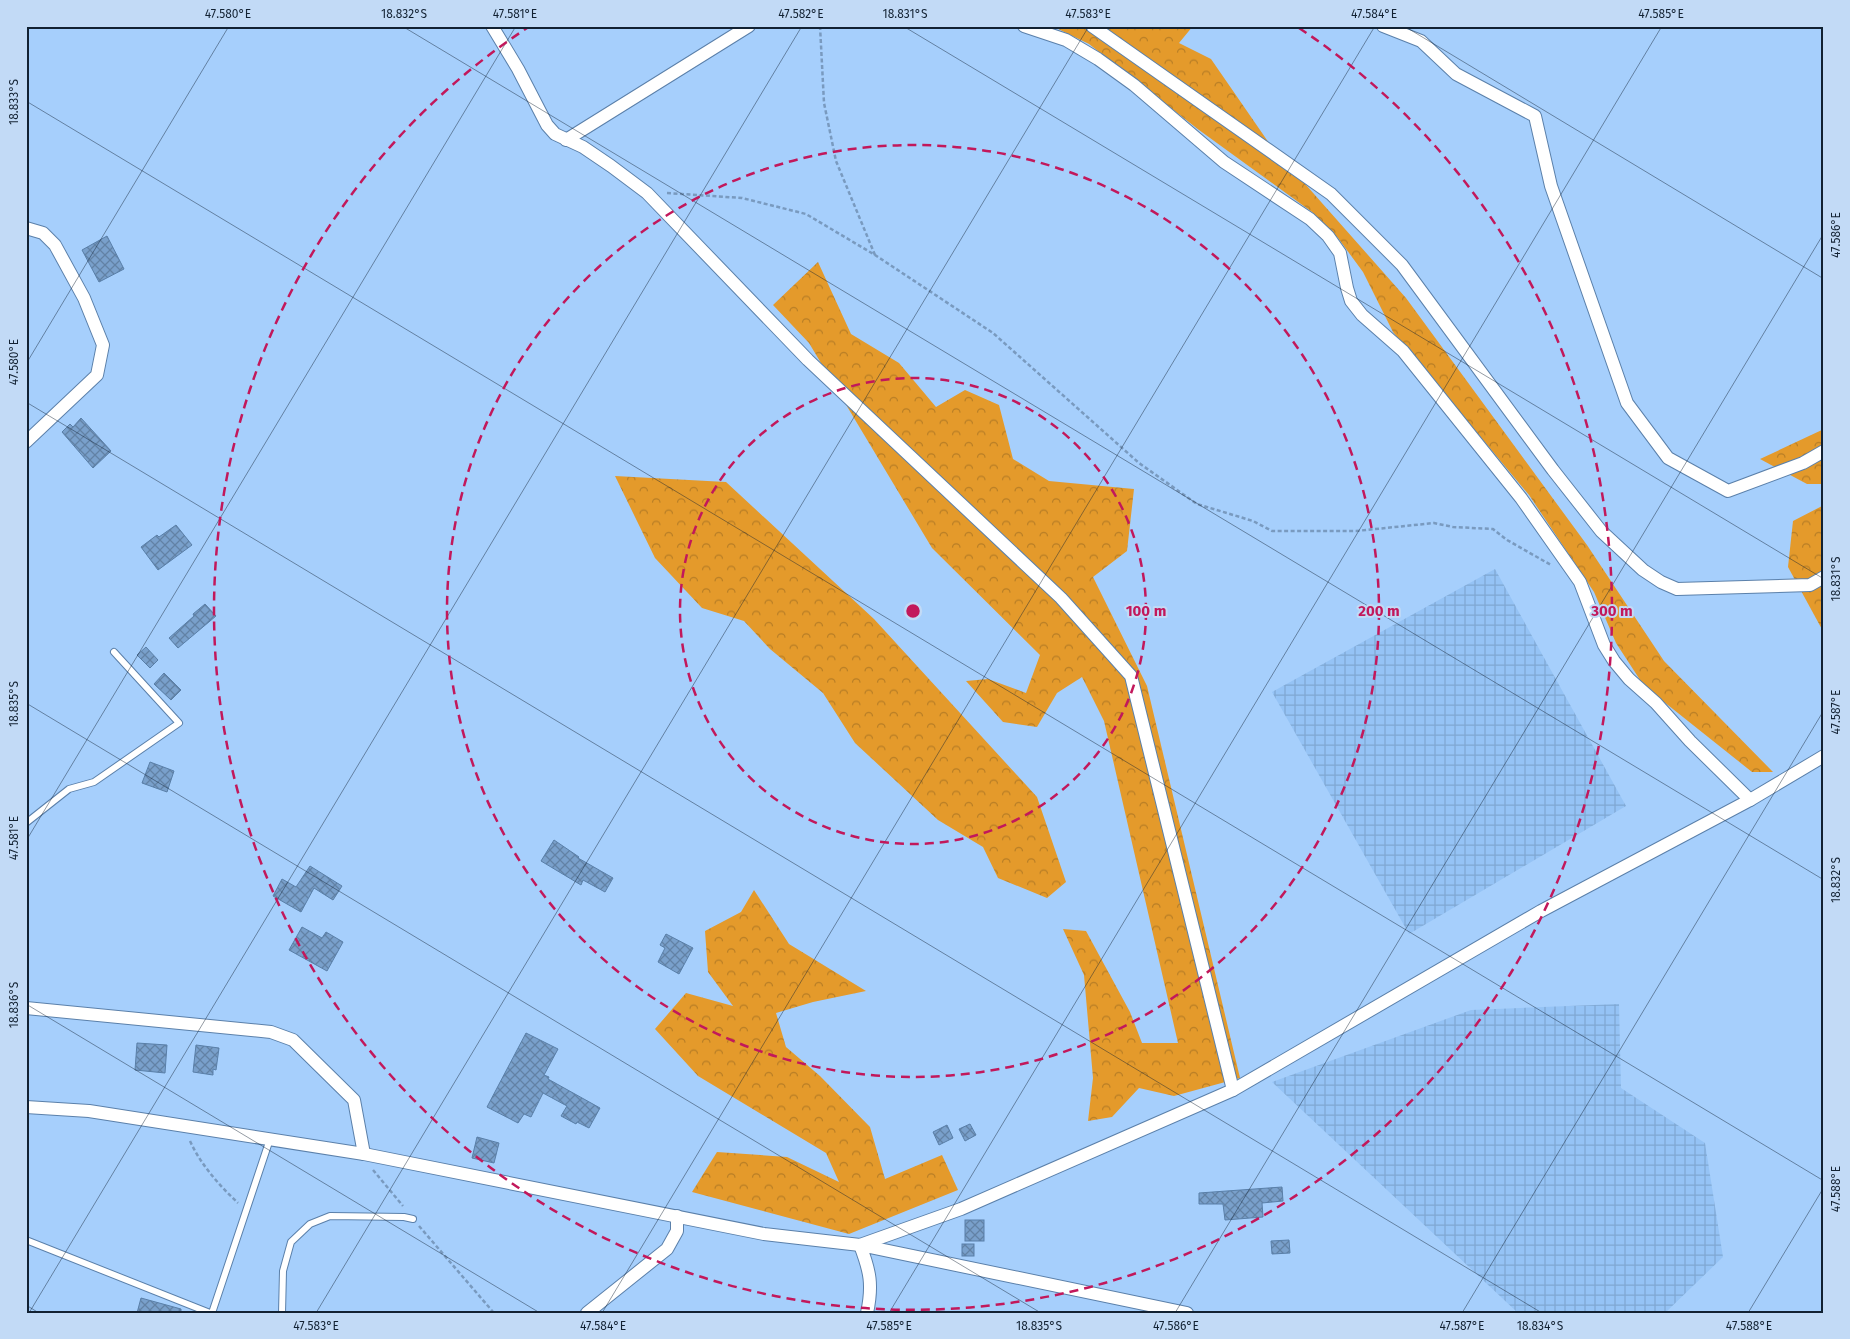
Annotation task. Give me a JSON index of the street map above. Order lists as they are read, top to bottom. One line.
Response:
{"coordinates":["47.580°E","18.832°S","47.581°E","47.582°E","18.831°S","47.583°E","47.584°E","47.585°E","18.833°S","47.586°E","18.835°S","47.587°E","18.836°S","47.588°E","18.834°S"],"rings":["100 m","200 m","300 m"]}
